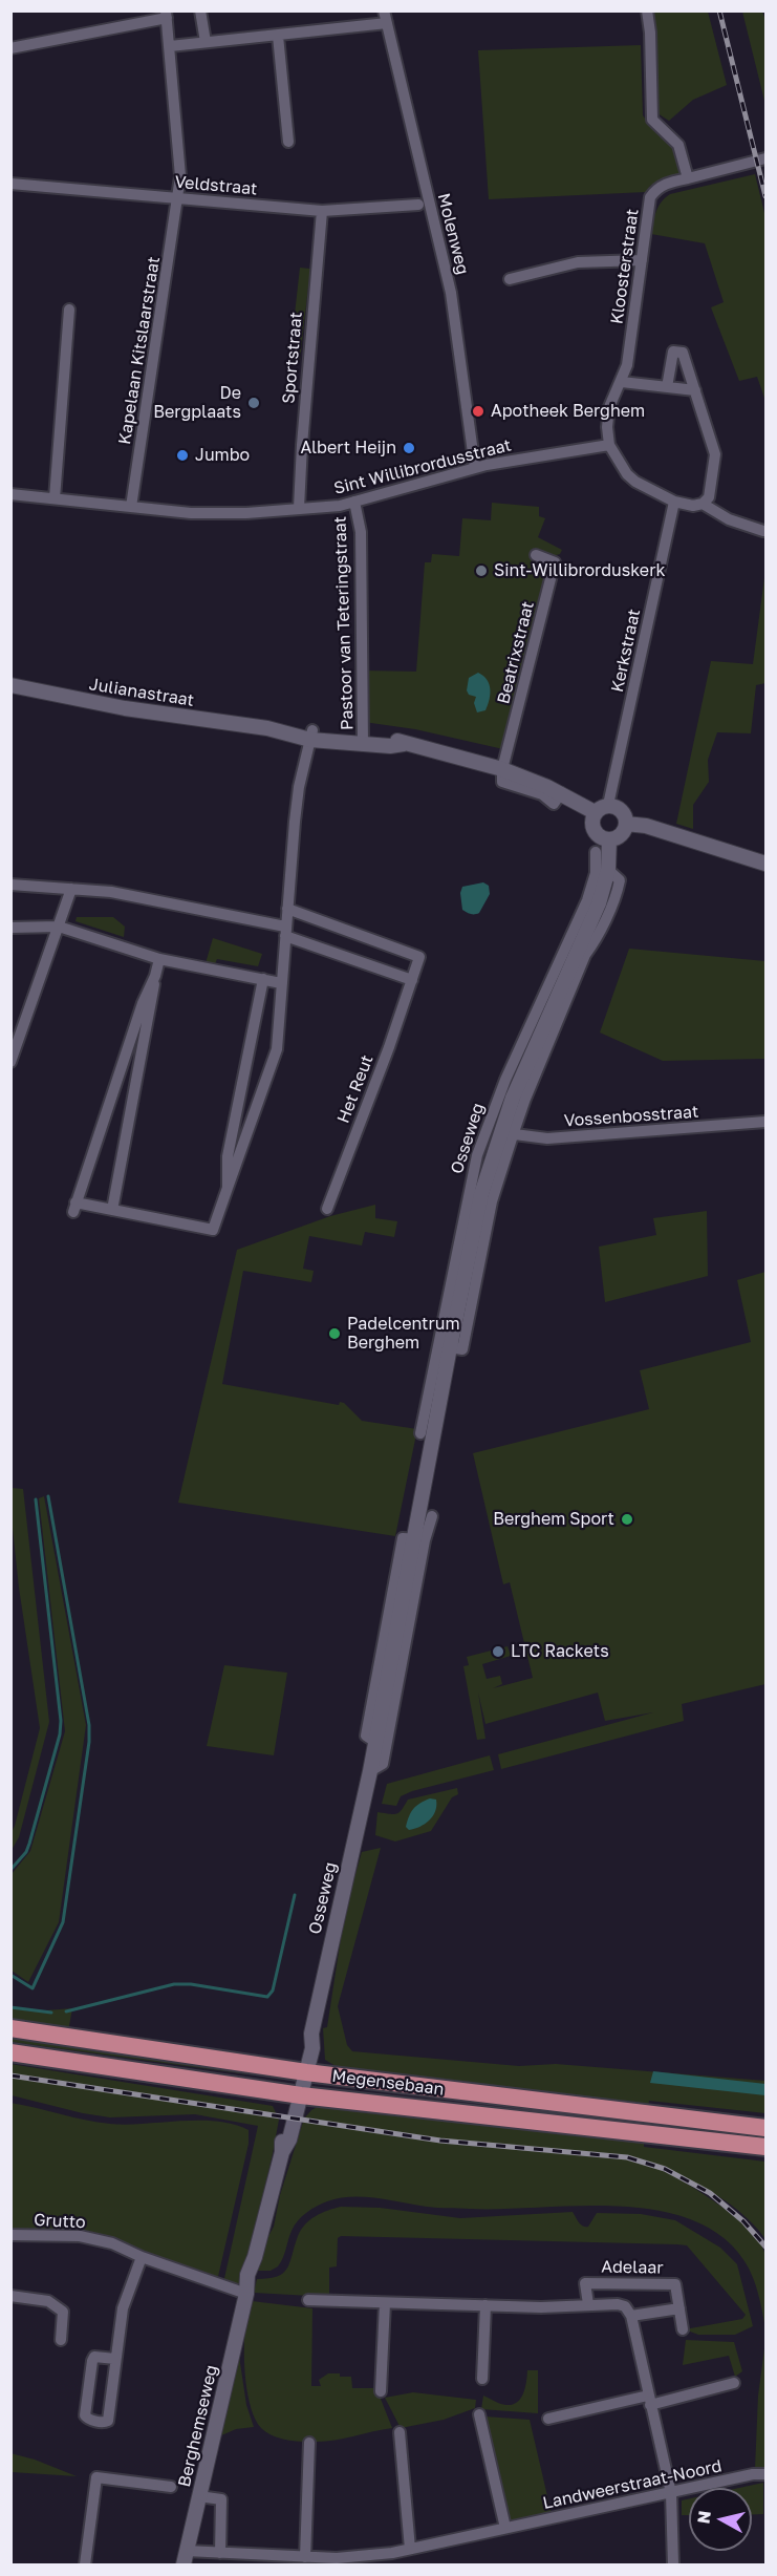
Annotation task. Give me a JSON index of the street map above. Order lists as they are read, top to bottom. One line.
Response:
{"streets":{"main road":["Megensebaan"],"street":["Veldstraat","Molenweg","Kloosterstraat","Kapelaan Kitslaarstraat","Sportstraat","Sint Willibrordusstraat","Pastoor van Teteringstraat","Kerkstraat","Beatrixstraat","Julianastraat","Het Reut","Vossenbosstraat","Osseweg","Grutto","Adelaar","Berghemseweg","Landweerstraat-Noord"]},"crossings":[["Veldstraat","Kapelaan Kitslaarstraat"],["Veldstraat","Sportstraat"],["Molenweg","Sint Willibrordusstraat"],["Kloosterstraat","Sint Willibrordusstraat"],["Kloosterstraat","Kerkstraat"],["Kapelaan Kitslaarstraat","Sint Willibrordusstraat"],["Sportstraat","Sint Willibrordusstraat"],["Sint Willibrordusstraat","Pastoor van Teteringstraat"],["Sint Willibrordusstraat","Kerkstraat"],["Pastoor van Teteringstraat","Julianastraat"],["Kerkstraat","Julianastraat"],["Kerkstraat","Osseweg"],["Beatrixstraat","Julianastraat"],["Julianastraat","Osseweg"],["Vossenbosstraat","Osseweg"],["Osseweg","Megensebaan"],["Osseweg","Berghemseweg"],["Megensebaan","Berghemseweg"],["Grutto","Berghemseweg"],["Berghemseweg","Landweerstraat-Noord"]],"places":["De Bergplaats","Apotheek Berghem","Albert Heijn","Jumbo","Sint-Willibrorduskerk","Padelcentrum Berghem","Berghem Sport","LTC Rackets"],"north":"left"}
